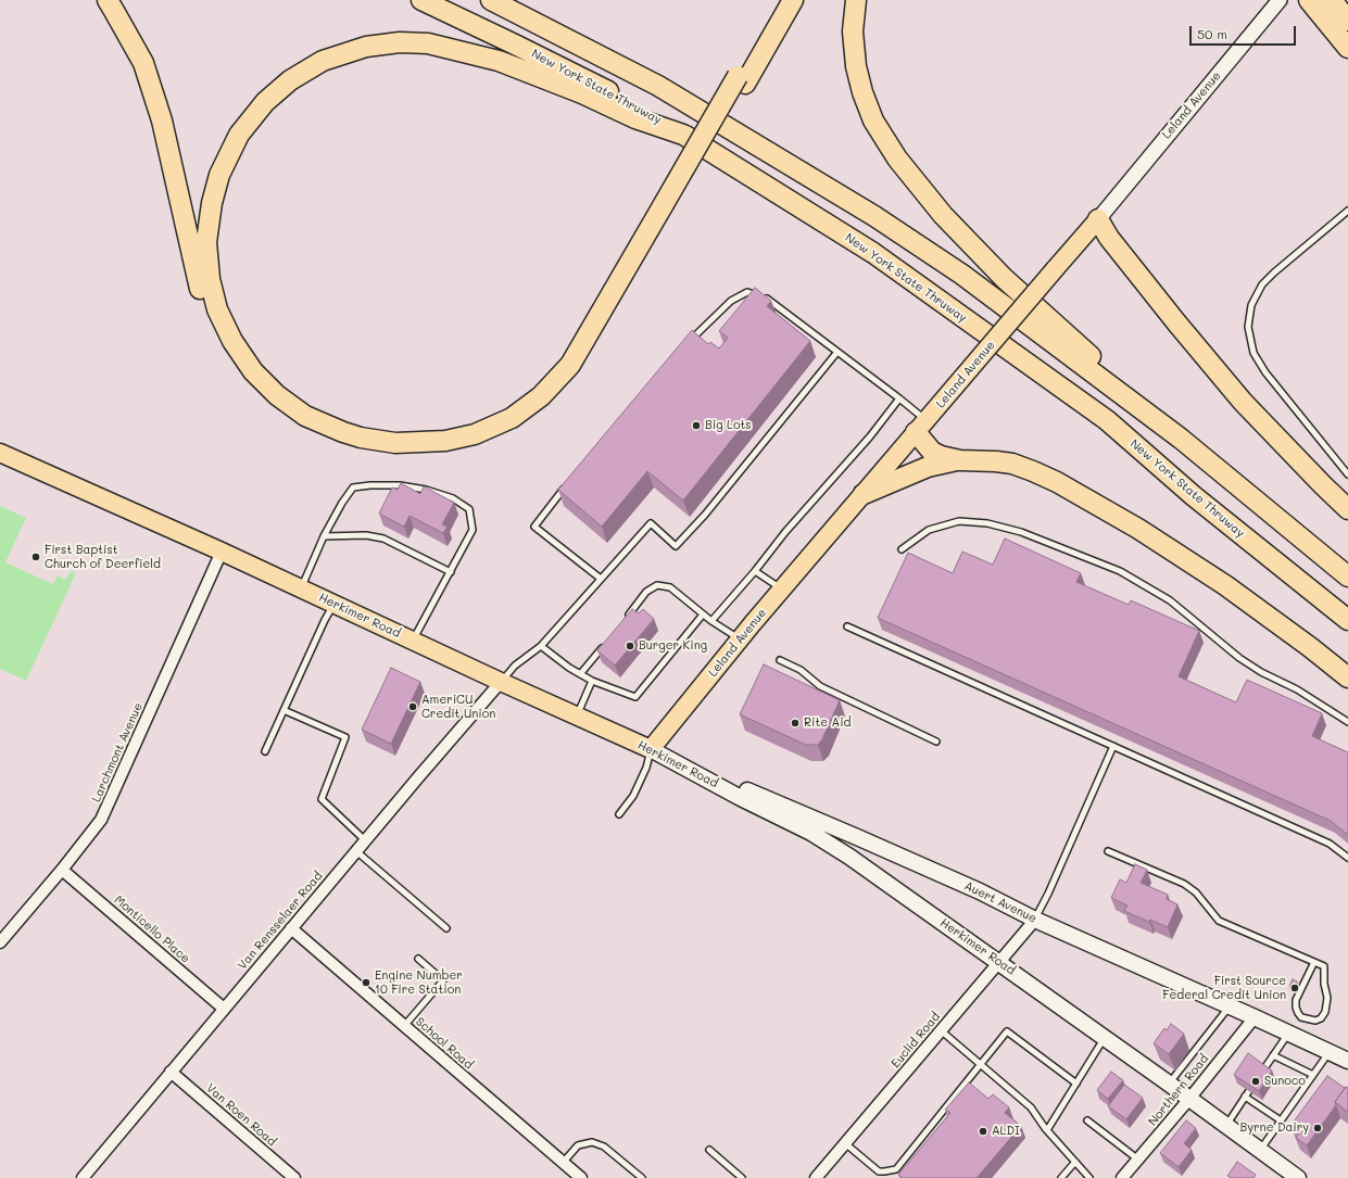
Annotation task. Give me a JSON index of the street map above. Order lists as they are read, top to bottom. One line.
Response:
{"streets":{"highway":["New York State Thruway"],"main road":["Leland Avenue","Herkimer Road","Auert Avenue"],"street":["Larchmont Avenue","Van Rensselaer Road","Monticello Place","Euclid Road","School Road","Northern Road","Van Roen Road"]},"crossings":[["Leland Avenue","Herkimer Road"],["Leland Avenue","Auert Avenue"],["Herkimer Road","Larchmont Avenue"],["Herkimer Road","Auert Avenue"],["Herkimer Road","Van Rensselaer Road"],["Herkimer Road","Euclid Road"],["Herkimer Road","Northern Road"],["Larchmont Avenue","Monticello Place"],["Auert Avenue","Euclid Road"],["Auert Avenue","Northern Road"],["Van Rensselaer Road","Monticello Place"],["Van Rensselaer Road","School Road"],["Van Rensselaer Road","Van Roen Road"]],"places":["Big Lots","First Baptist Church of Deerfield","Burger King","AmeriCU Credit Union","Rite Aid","Engine Number 10 Fire Station","First Source Federal Credit Union","Sunoco","Byrne Dairy","ALDI"],"scale_bar":"50 m"}
